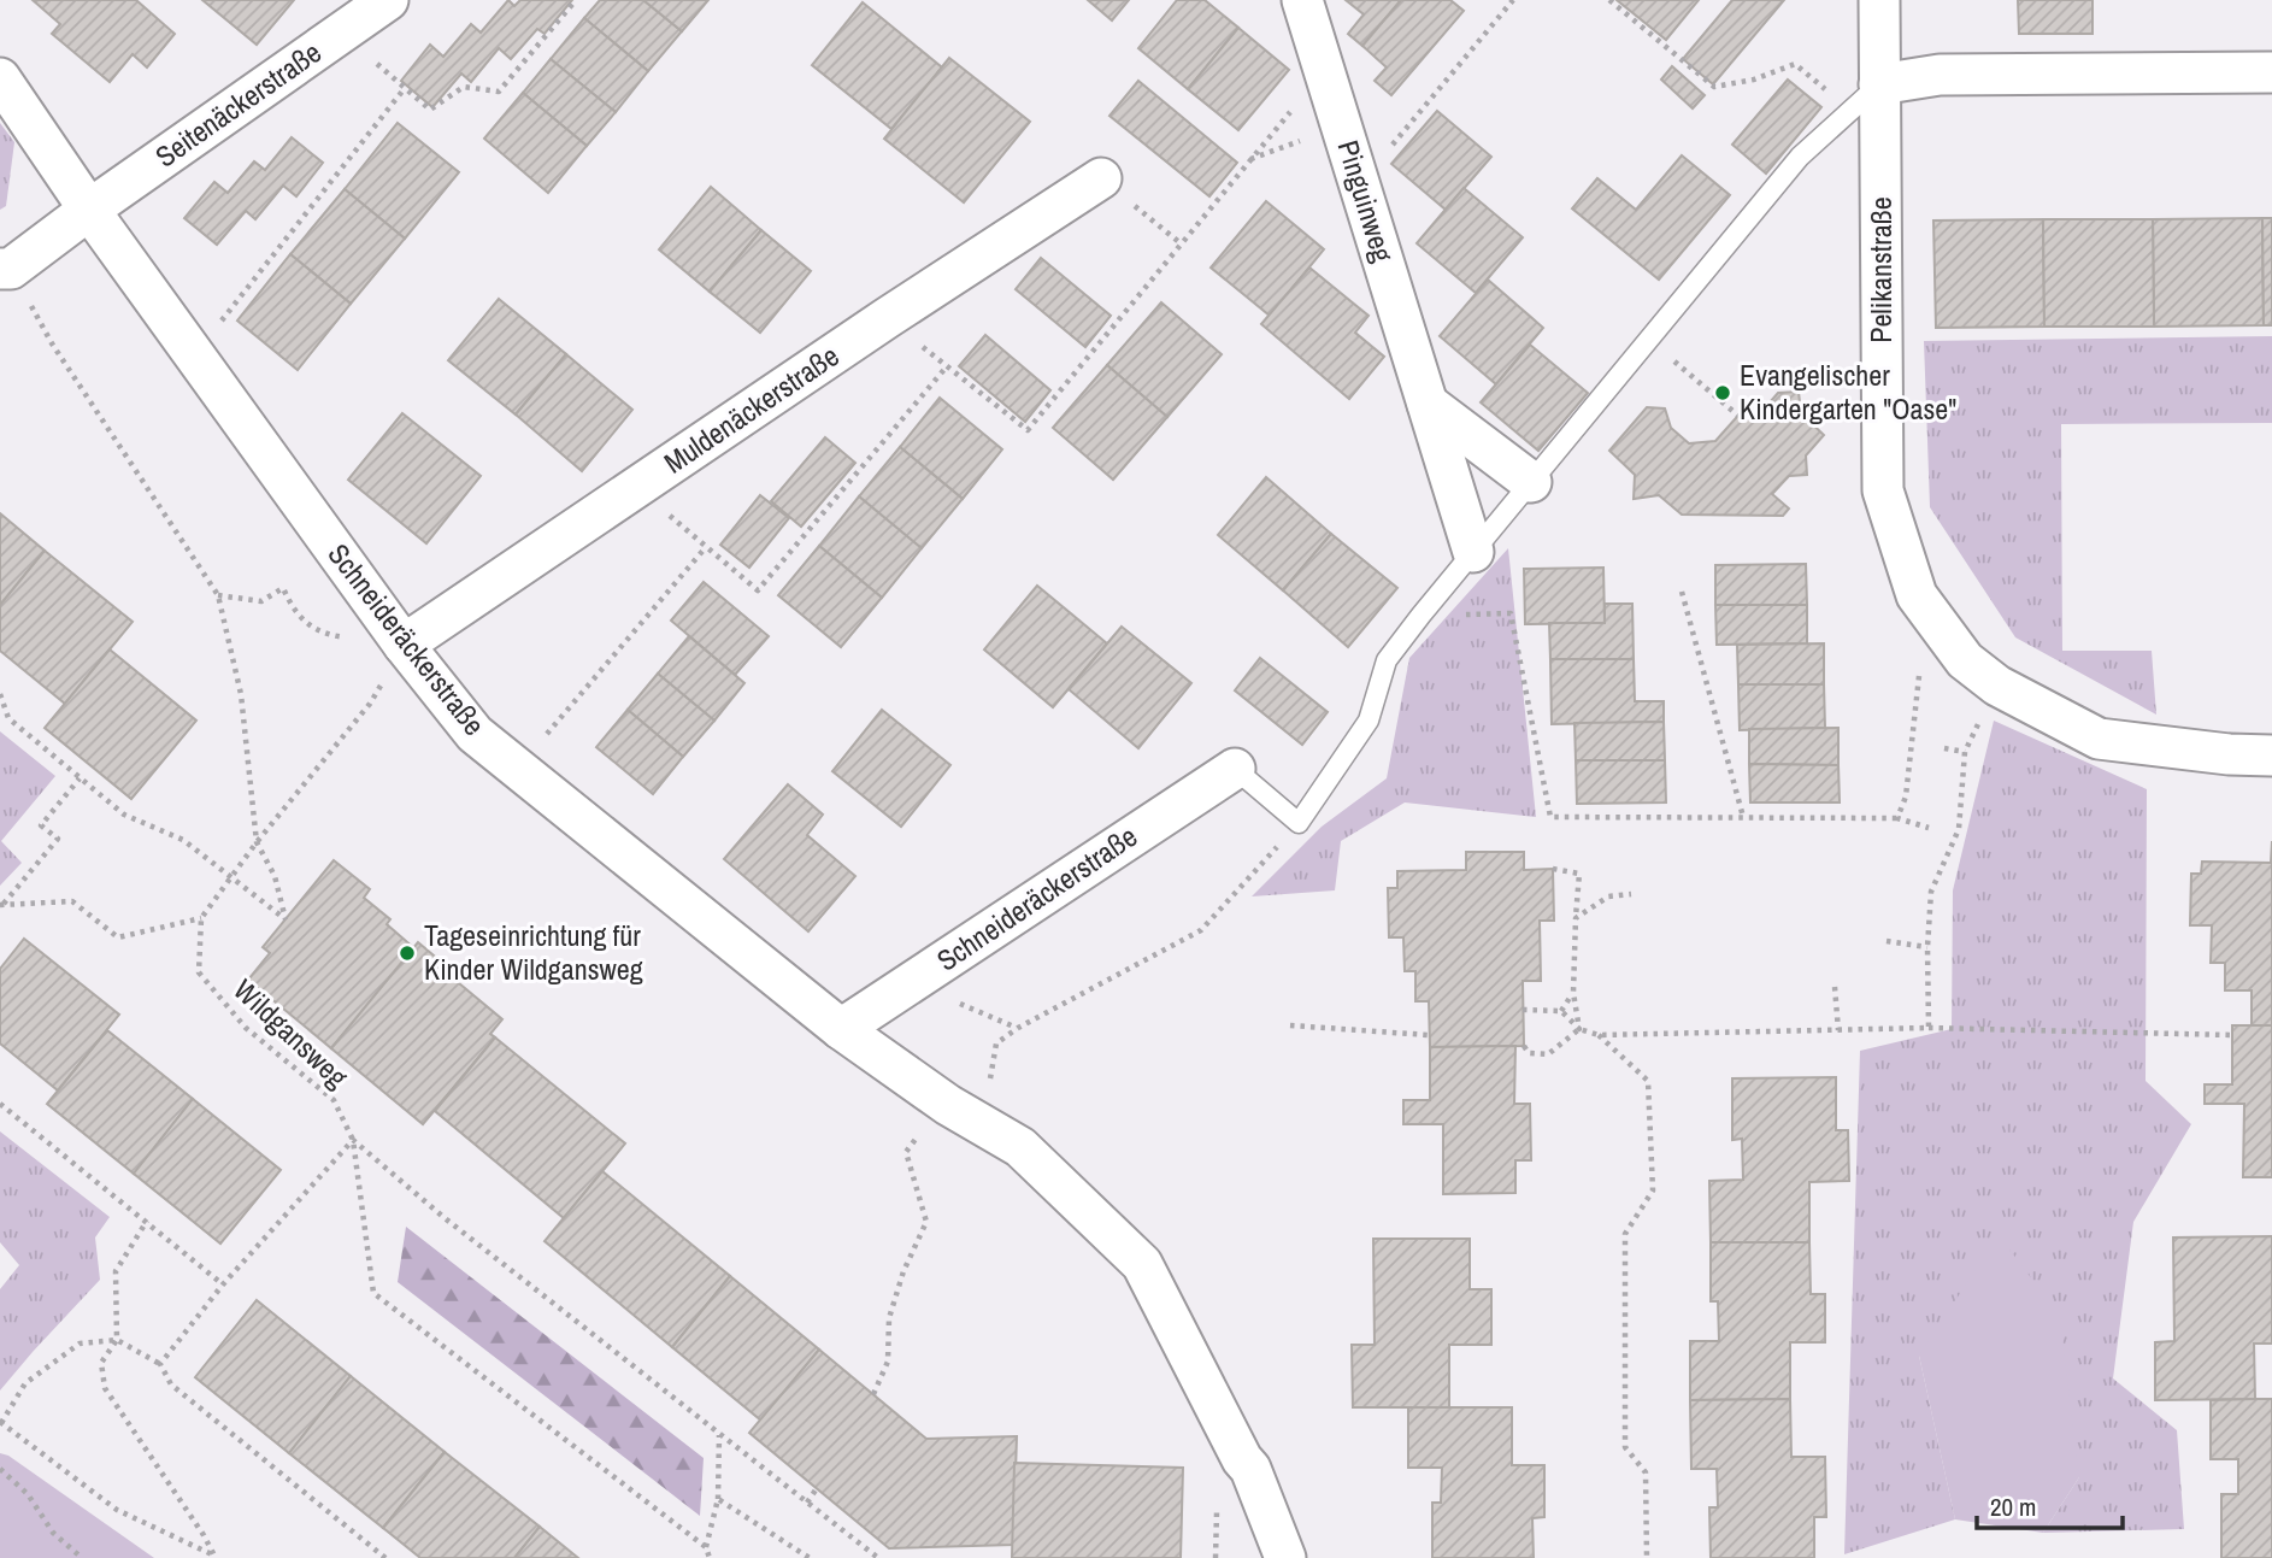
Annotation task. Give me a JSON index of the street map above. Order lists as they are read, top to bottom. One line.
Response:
{"streets":{"street":["Seitenäckerstraße","Pinguinweg","Pelikanstraße","Muldenäckerstraße","Schneideräckerstraße"],"path":["Wildgansweg"]},"crossings":[["Seitenäckerstraße","Schneideräckerstraße"],["Muldenäckerstraße","Schneideräckerstraße"]],"places":["Evangelischer Kindergarten \"Oase\"","Tageseinrichtung für Kinder Wildgansweg"],"scale_bar":"20 m"}
